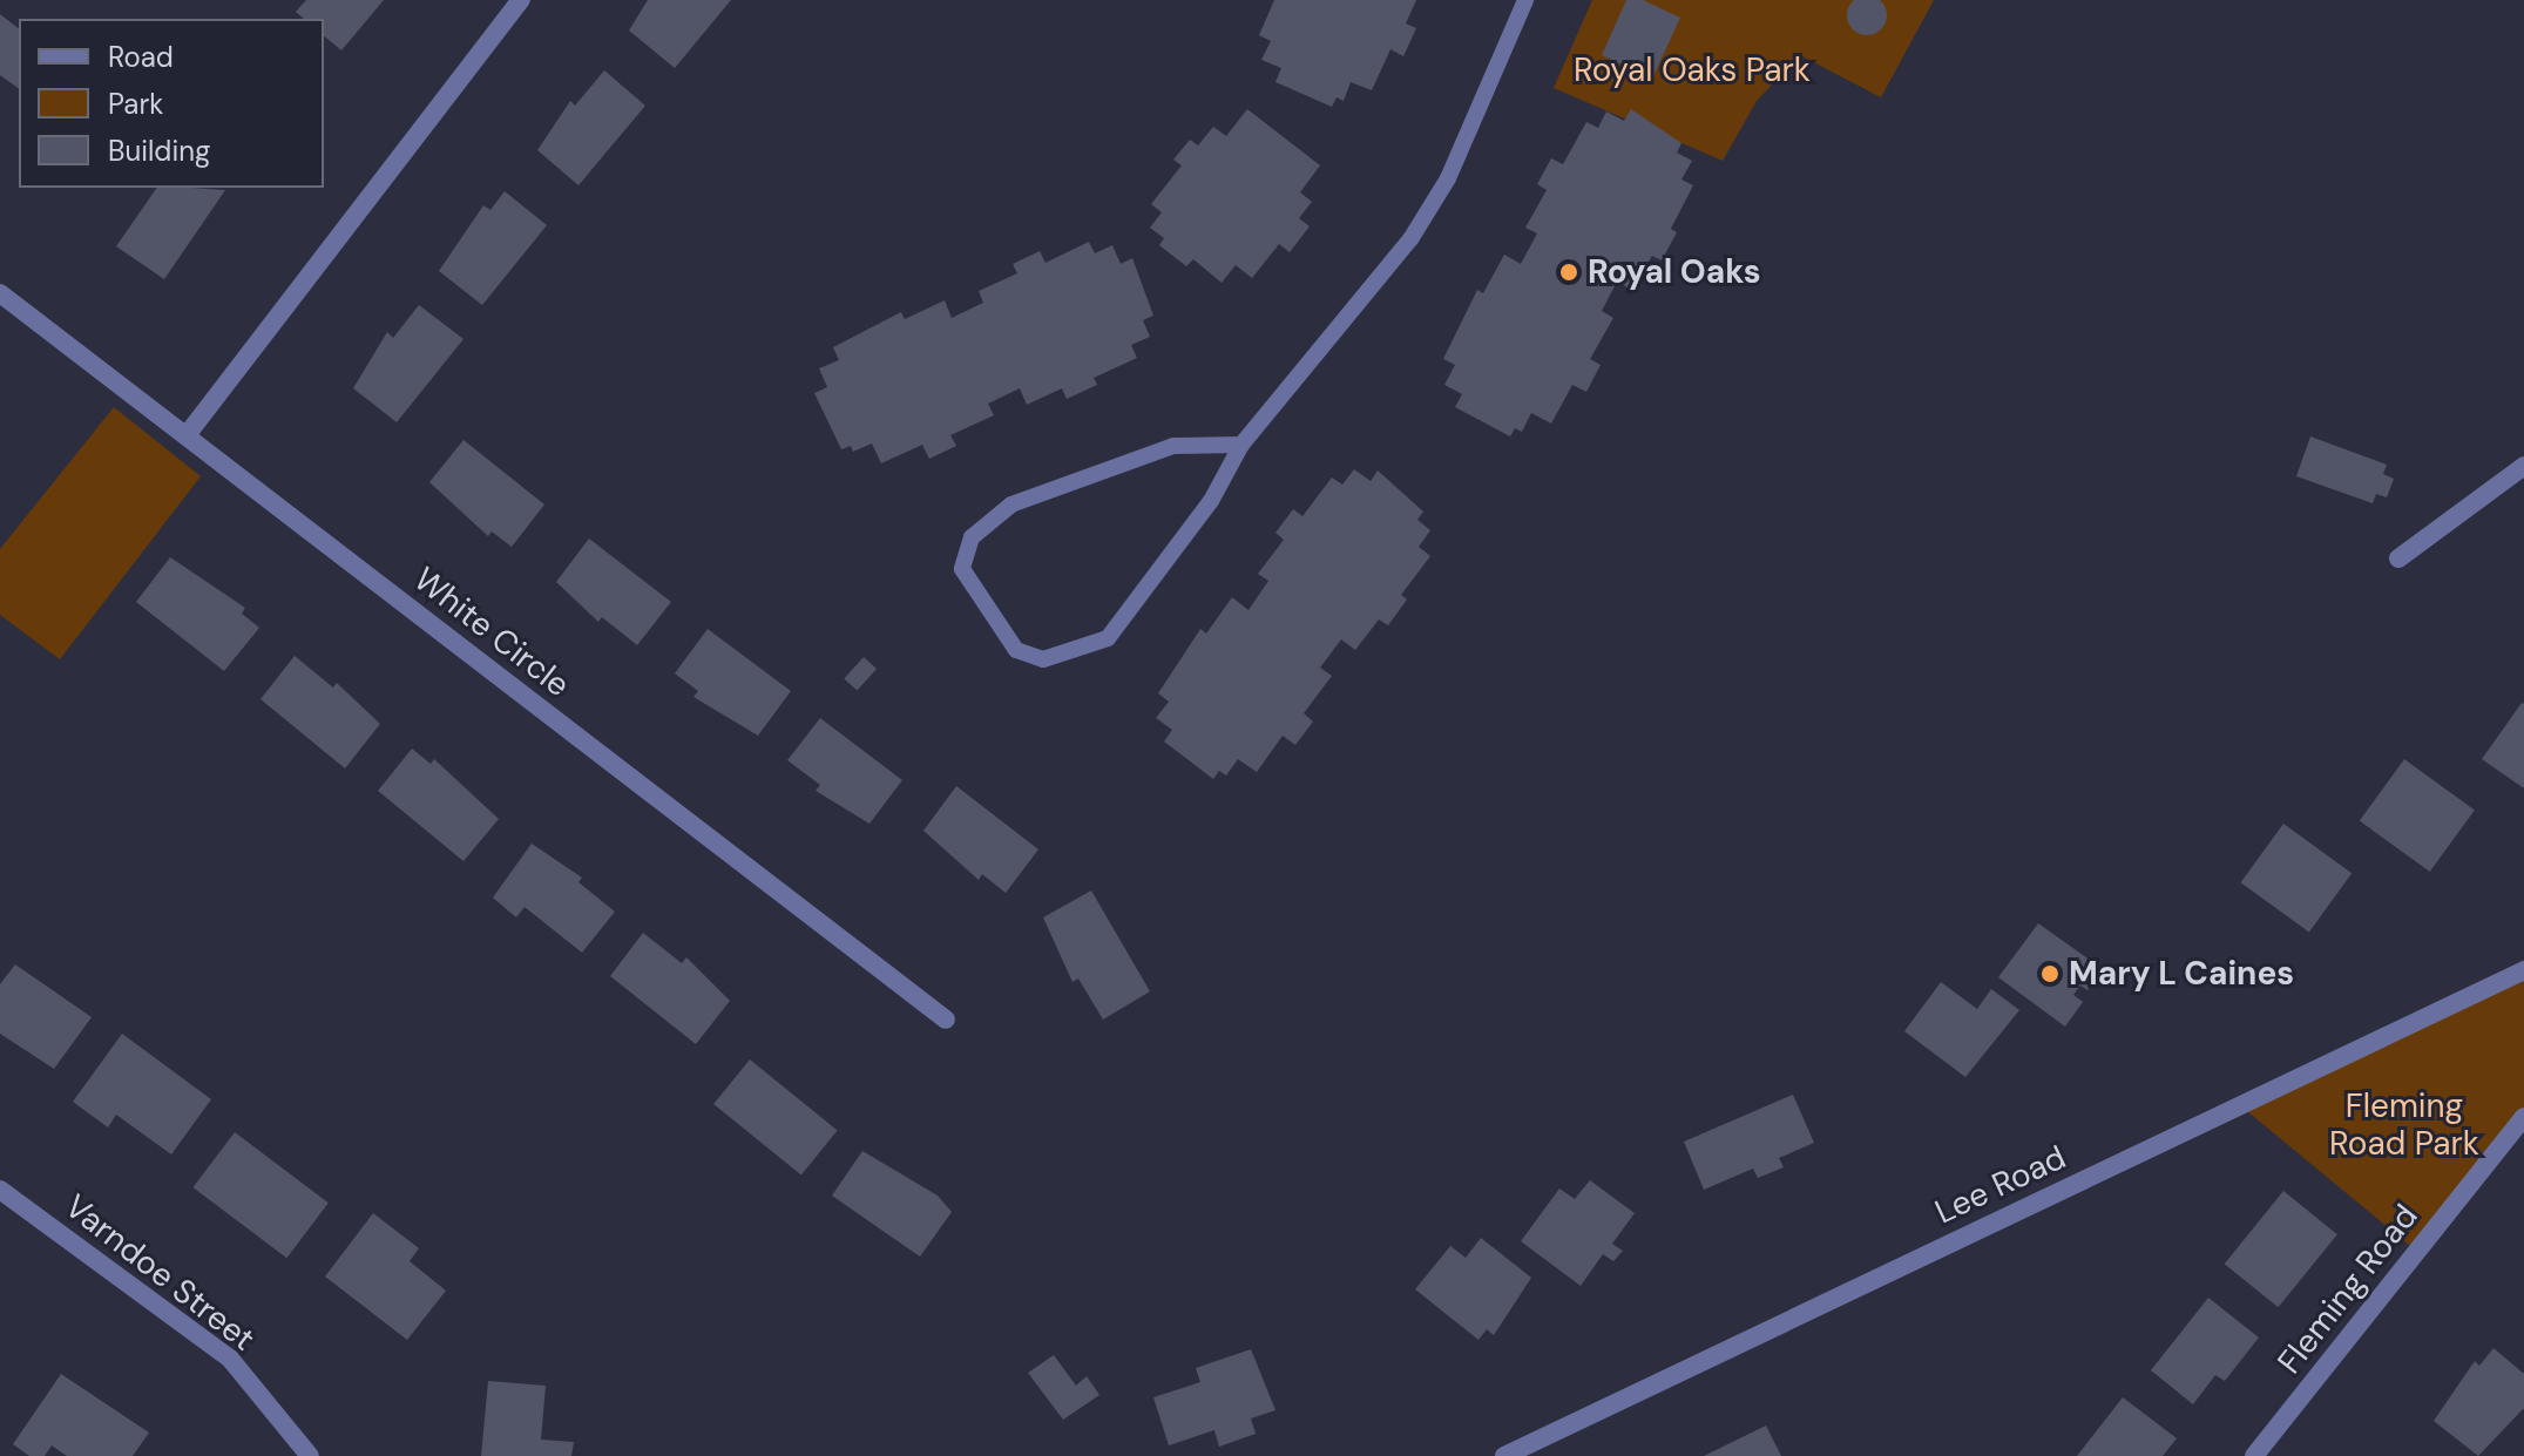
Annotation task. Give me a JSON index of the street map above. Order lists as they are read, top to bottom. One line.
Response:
{"streets":{"street":["White Circle","Lee Road","Varndoe Street","Fleming Road"]},"parks":["Royal Oaks Park","Fleming Road Park"],"places":["Royal Oaks","Mary L Caines"],"legend":["Road","Park","Building"]}
